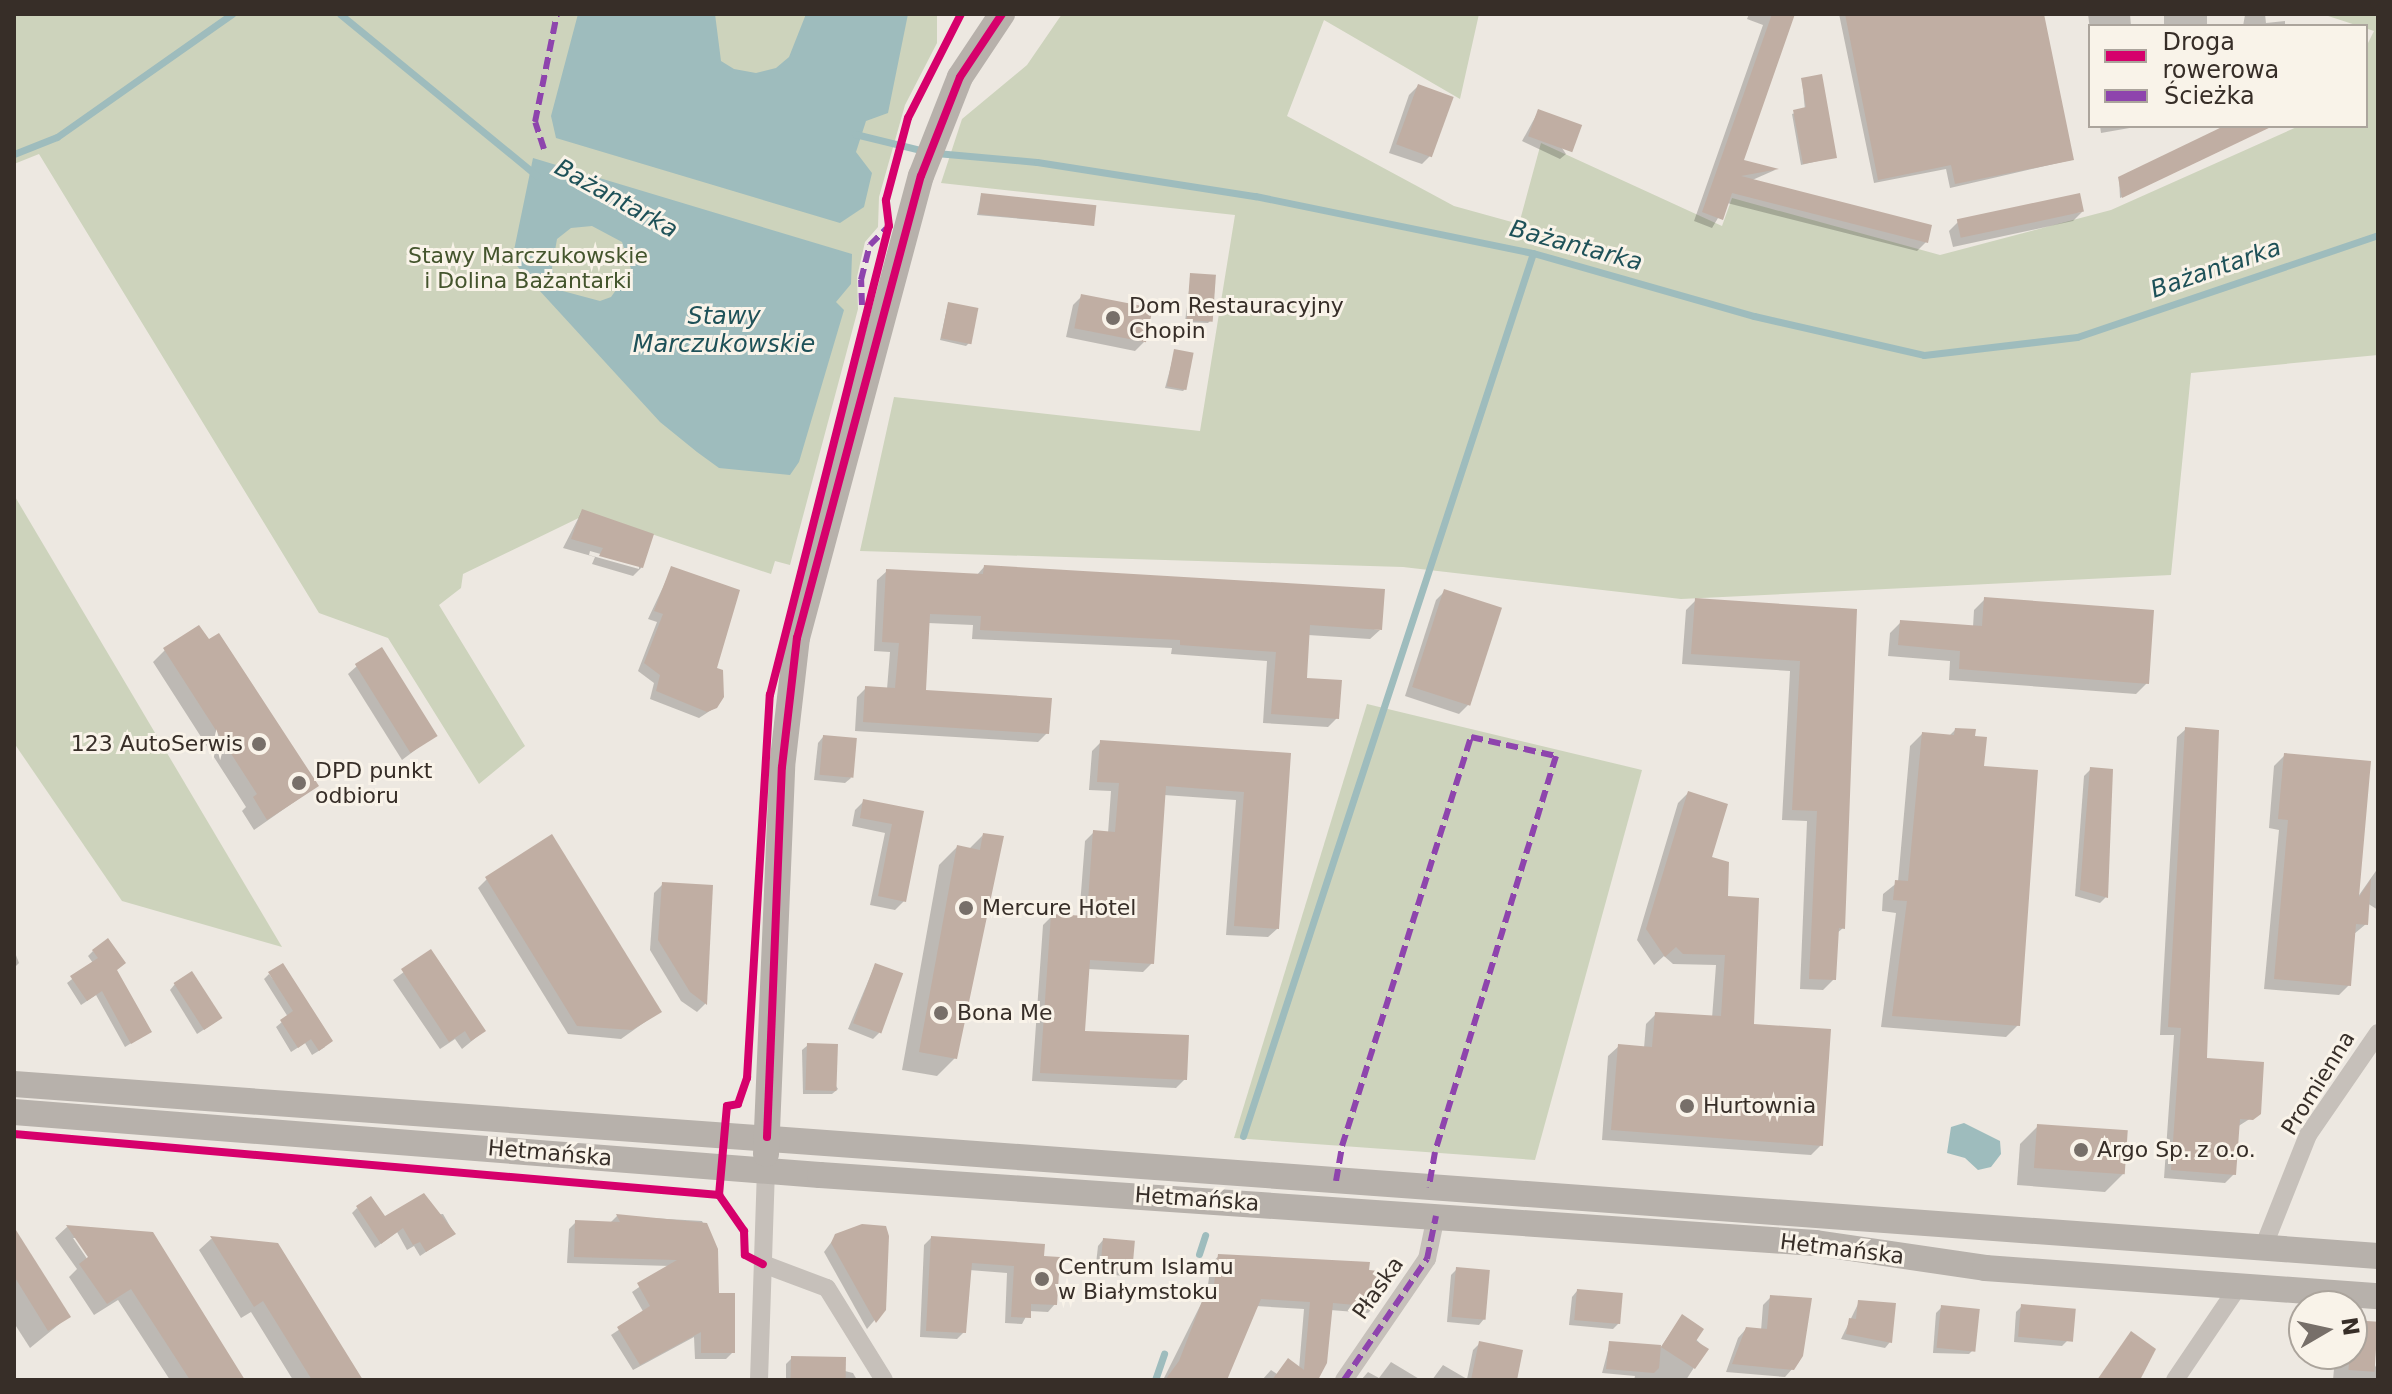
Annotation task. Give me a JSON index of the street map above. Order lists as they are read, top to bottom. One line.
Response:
{"streets":{"main road":["Hetmańska"],"street":["Promienna","Płaska"]},"crossings":[["Promienna","Hetmańska"],["Hetmańska","Płaska"]],"water":["Bażantarka","Stawy Marczukowskie"],"parks":["Stawy Marczukowskie i Dolina Bażantarki"],"places":["Dom Restauracyjny Chopin","123 AutoSerwis","DPD punkt odbioru","Mercure Hotel","Bona Me","Hurtownia","Argo Sp. z o.o.","Centrum Islamu w Białymstoku"],"legend":["Droga rowerowa","Ścieżka"],"north":"right"}
